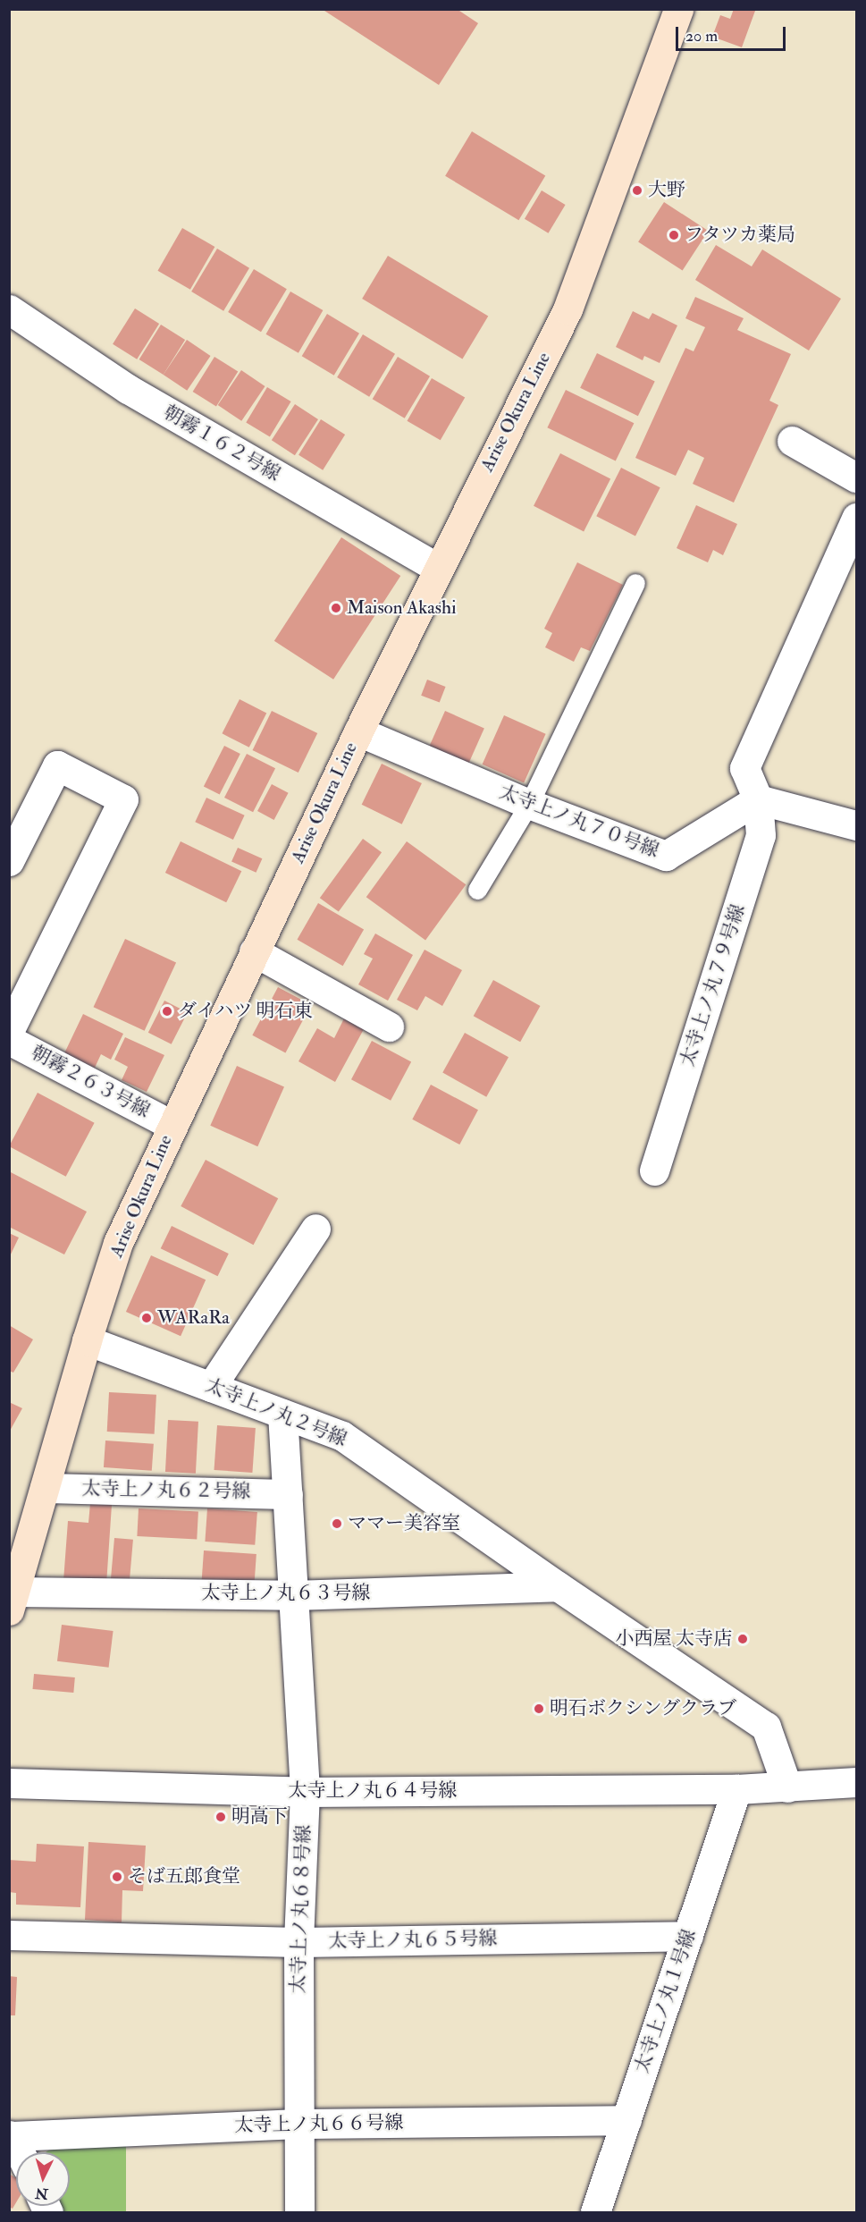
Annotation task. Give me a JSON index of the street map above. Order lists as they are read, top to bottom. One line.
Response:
{"streets":{"main road":["Arise Okura Line"],"street":["朝霧１６２号線","太寺上ノ丸７０号線","太寺上ノ丸７９号線","朝霧２６３号線","太寺上ノ丸２号線","太寺上ノ丸６２号線","太寺上ノ丸６３号線","太寺上ノ丸６４号線","太寺上ノ丸６８号線","太寺上ノ丸６５号線","太寺上ノ丸１号線","太寺上ノ丸６６号線"]},"crossings":[["Arise Okura Line","朝霧１６２号線"],["Arise Okura Line","太寺上ノ丸７０号線"],["Arise Okura Line","朝霧２６３号線"],["Arise Okura Line","太寺上ノ丸２号線"],["Arise Okura Line","太寺上ノ丸６２号線"],["Arise Okura Line","太寺上ノ丸６３号線"],["太寺上ノ丸７０号線","太寺上ノ丸７９号線"],["太寺上ノ丸２号線","太寺上ノ丸６３号線"],["太寺上ノ丸２号線","太寺上ノ丸６４号線"],["太寺上ノ丸２号線","太寺上ノ丸６８号線"],["太寺上ノ丸６２号線","太寺上ノ丸６８号線"],["太寺上ノ丸６３号線","太寺上ノ丸６８号線"],["太寺上ノ丸６４号線","太寺上ノ丸６８号線"],["太寺上ノ丸６４号線","太寺上ノ丸１号線"],["太寺上ノ丸６８号線","太寺上ノ丸６５号線"],["太寺上ノ丸６８号線","太寺上ノ丸６６号線"],["太寺上ノ丸６５号線","太寺上ノ丸１号線"],["太寺上ノ丸１号線","太寺上ノ丸６６号線"]],"places":["大野","フタツカ薬局","Maison Akashi","ダイハツ 明石東","WARaRa","ママー美容室","小西屋 太寺店","明石ボクシングクラブ","明高下","そば五郎食堂"],"scale_bar":"20 m","north":"bottom"}
